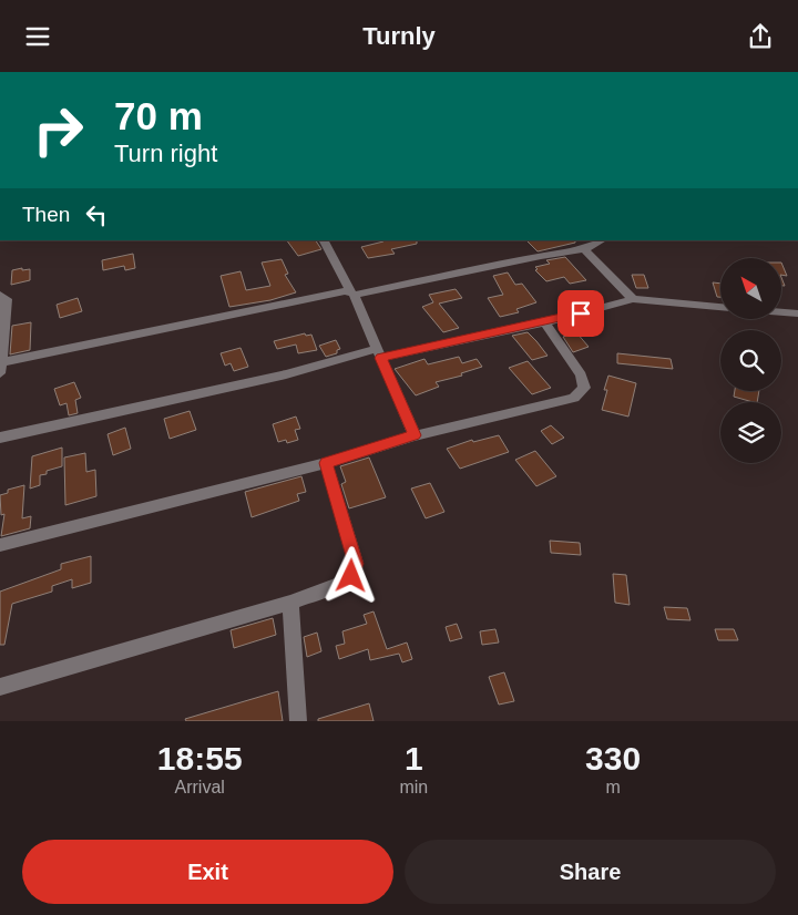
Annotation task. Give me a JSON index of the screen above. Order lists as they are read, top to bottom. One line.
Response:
{"north":"top left","page":{"header":"Turnly","turn":["70 m","Turn right"],"then":"Then","eta":["18:55","Arrival","1","min","330","m"],"buttons":["Exit","Share"]}}
